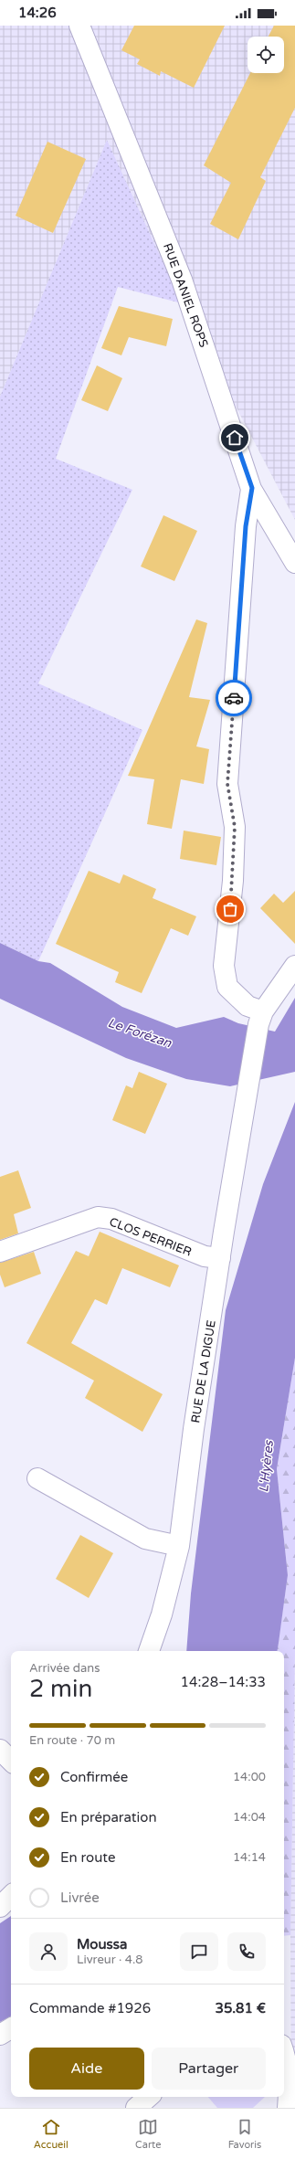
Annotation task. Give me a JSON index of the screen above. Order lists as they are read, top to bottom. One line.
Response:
{"streets":{"street":["RUE DANIEL ROPS","CLOS PERRIER","RUE DE LA DIGUE"]},"crossings":[["CLOS PERRIER","RUE DE LA DIGUE"]],"water":["Le Forézan","L'Hyères"],"page":{"status":"14:26","heading":["2 min","Arrivée dans","14:28–14:33"],"panel":["Moussa","Livreur · 4.8","Commande #1926","35.81 €"],"bar":"En route · 70 m","list":[["Confirmée","14:00"],["En préparation","14:04"],["En route","14:14"],"Livrée"],"buttons":["Aide","Partager"],"tabs":["Accueil","Carte","Favoris"]}}
